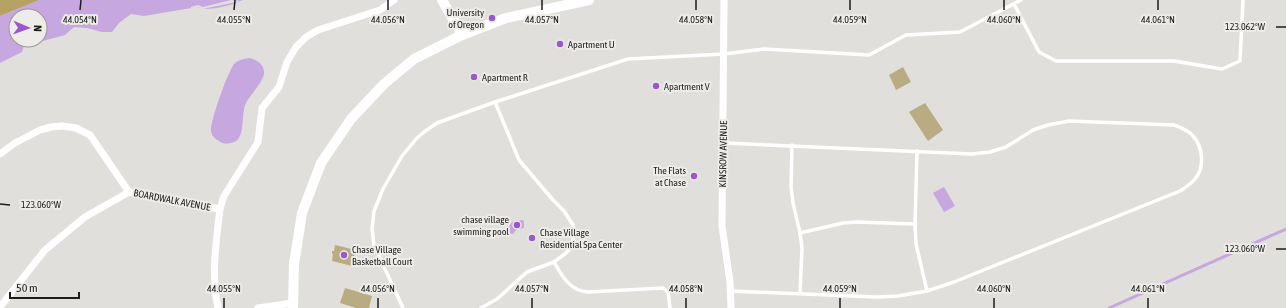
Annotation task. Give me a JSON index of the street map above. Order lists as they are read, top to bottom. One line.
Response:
{"streets":{"street":["KINSROW AVENUE","BOARDWALK AVENUE"]},"places":["University of Oregon","Apartment U","Apartment R","Apartment V","The Flats at Chase","chase village swimming pool","Chase Village Residential Spa Center","Chase Village Basketball Court"],"scale_bar":"50 m","north":"right","coordinates":["44.054°N","44.055°N","44.056°N","44.057°N","44.058°N","44.059°N","44.060°N","44.061°N","123.062°W","123.060°W"]}
